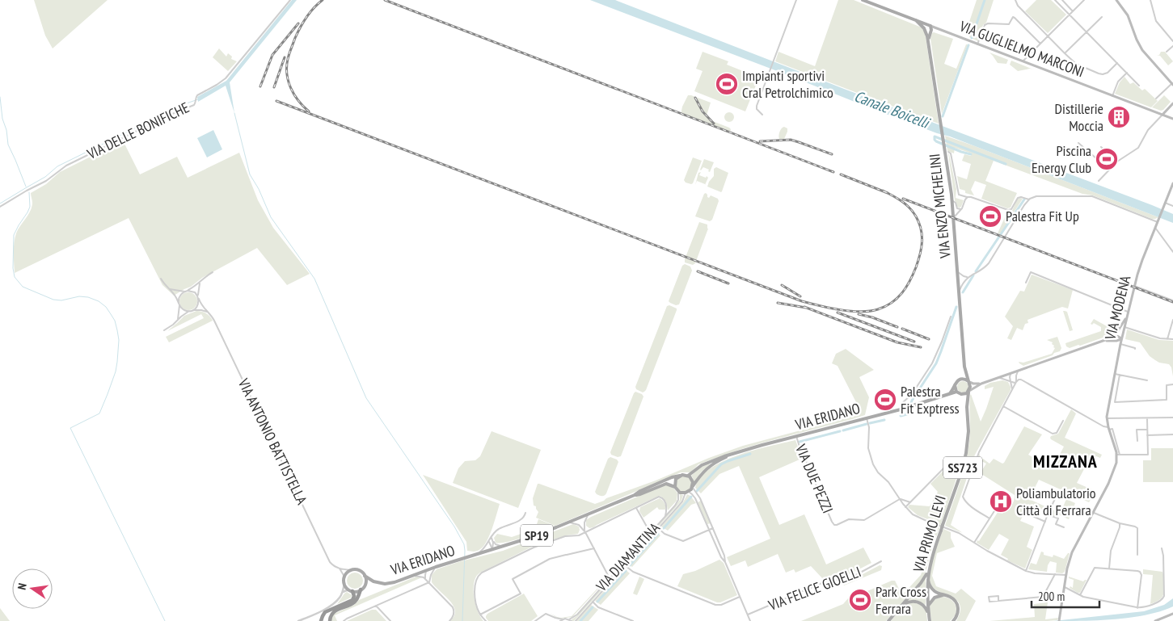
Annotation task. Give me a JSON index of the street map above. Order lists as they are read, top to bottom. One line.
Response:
{"streets":{"main road":["VIA GUGLIELMO MARCONI","VIA ENZO MICHELINI","VIA MODENA","VIA ERIDANO","SS723","VIA PRIMO LEVI","SP19"],"street":["VIA DELLE BONIFICHE","VIA ANTONIO BATTISTELLA","VIA DUE PEZZI","VIA DIAMANTINA","VIA FELICE GIOELLI"]},"crossings":[["VIA GUGLIELMO MARCONI","VIA ENZO MICHELINI"],["VIA ENZO MICHELINI","VIA ERIDANO"],["VIA ENZO MICHELINI","VIA PRIMO LEVI"],["VIA ERIDANO","VIA ANTONIO BATTISTELLA"],["VIA ERIDANO","VIA DUE PEZZI"],["VIA ERIDANO","VIA PRIMO LEVI"],["VIA ERIDANO","VIA DIAMANTINA"]],"districts":["MIZZANA"],"water":["Canale Boicelli"],"places":{"sports":["Impianti sportivi Cral Petrolchimico","Piscina Energy Club","Palestra Fit Up","Palestra Fit Exptress","Park Cross Ferrara"],"building":["Distillerie Moccia"],"hospital":["Poliambulatorio Città di Ferrara"]},"scale_bar":"200 m","north":"left"}
